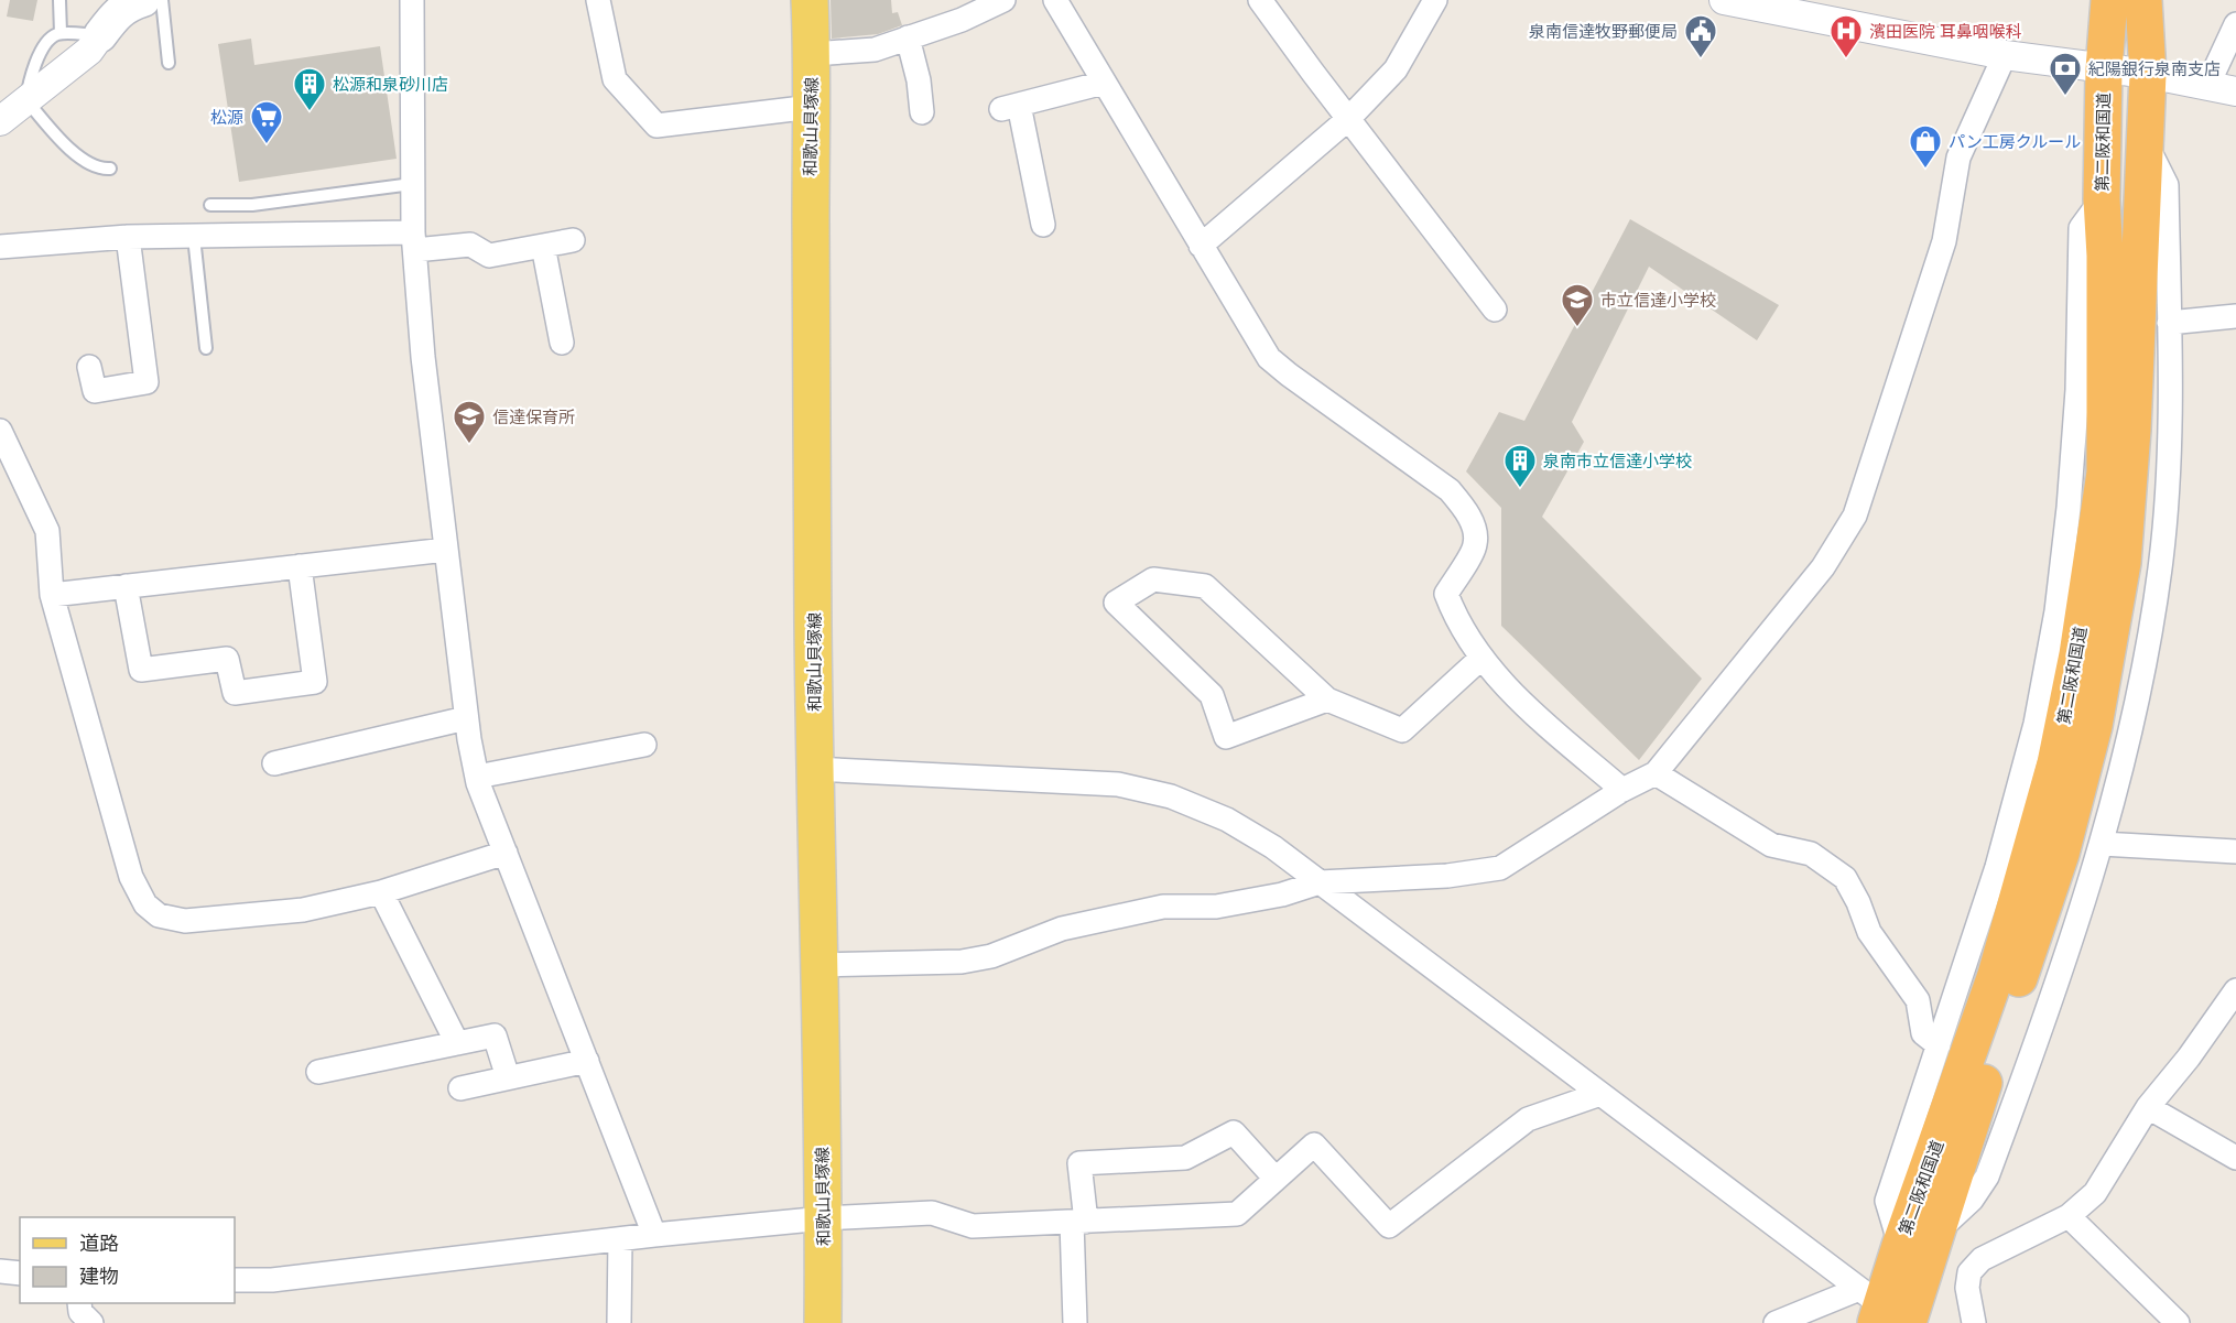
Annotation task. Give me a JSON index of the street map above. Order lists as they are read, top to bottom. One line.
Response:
{"streets":{"highway":["第二阪和国道"],"main road":["和歌山貝塚線"]},"places":{"public building":["泉南信達牧野郵便局"],"hospital":["濱田医院 耳鼻咽喉科"],"bank":["紀陽銀行泉南支店"],"building":["松源和泉砂川店","泉南市立信達小学校"],"supermarket":["松源"],"shop":["パン工房クルール"],"school or university":["市立信達小学校","信達保育所"]},"legend":["道路","建物"]}
